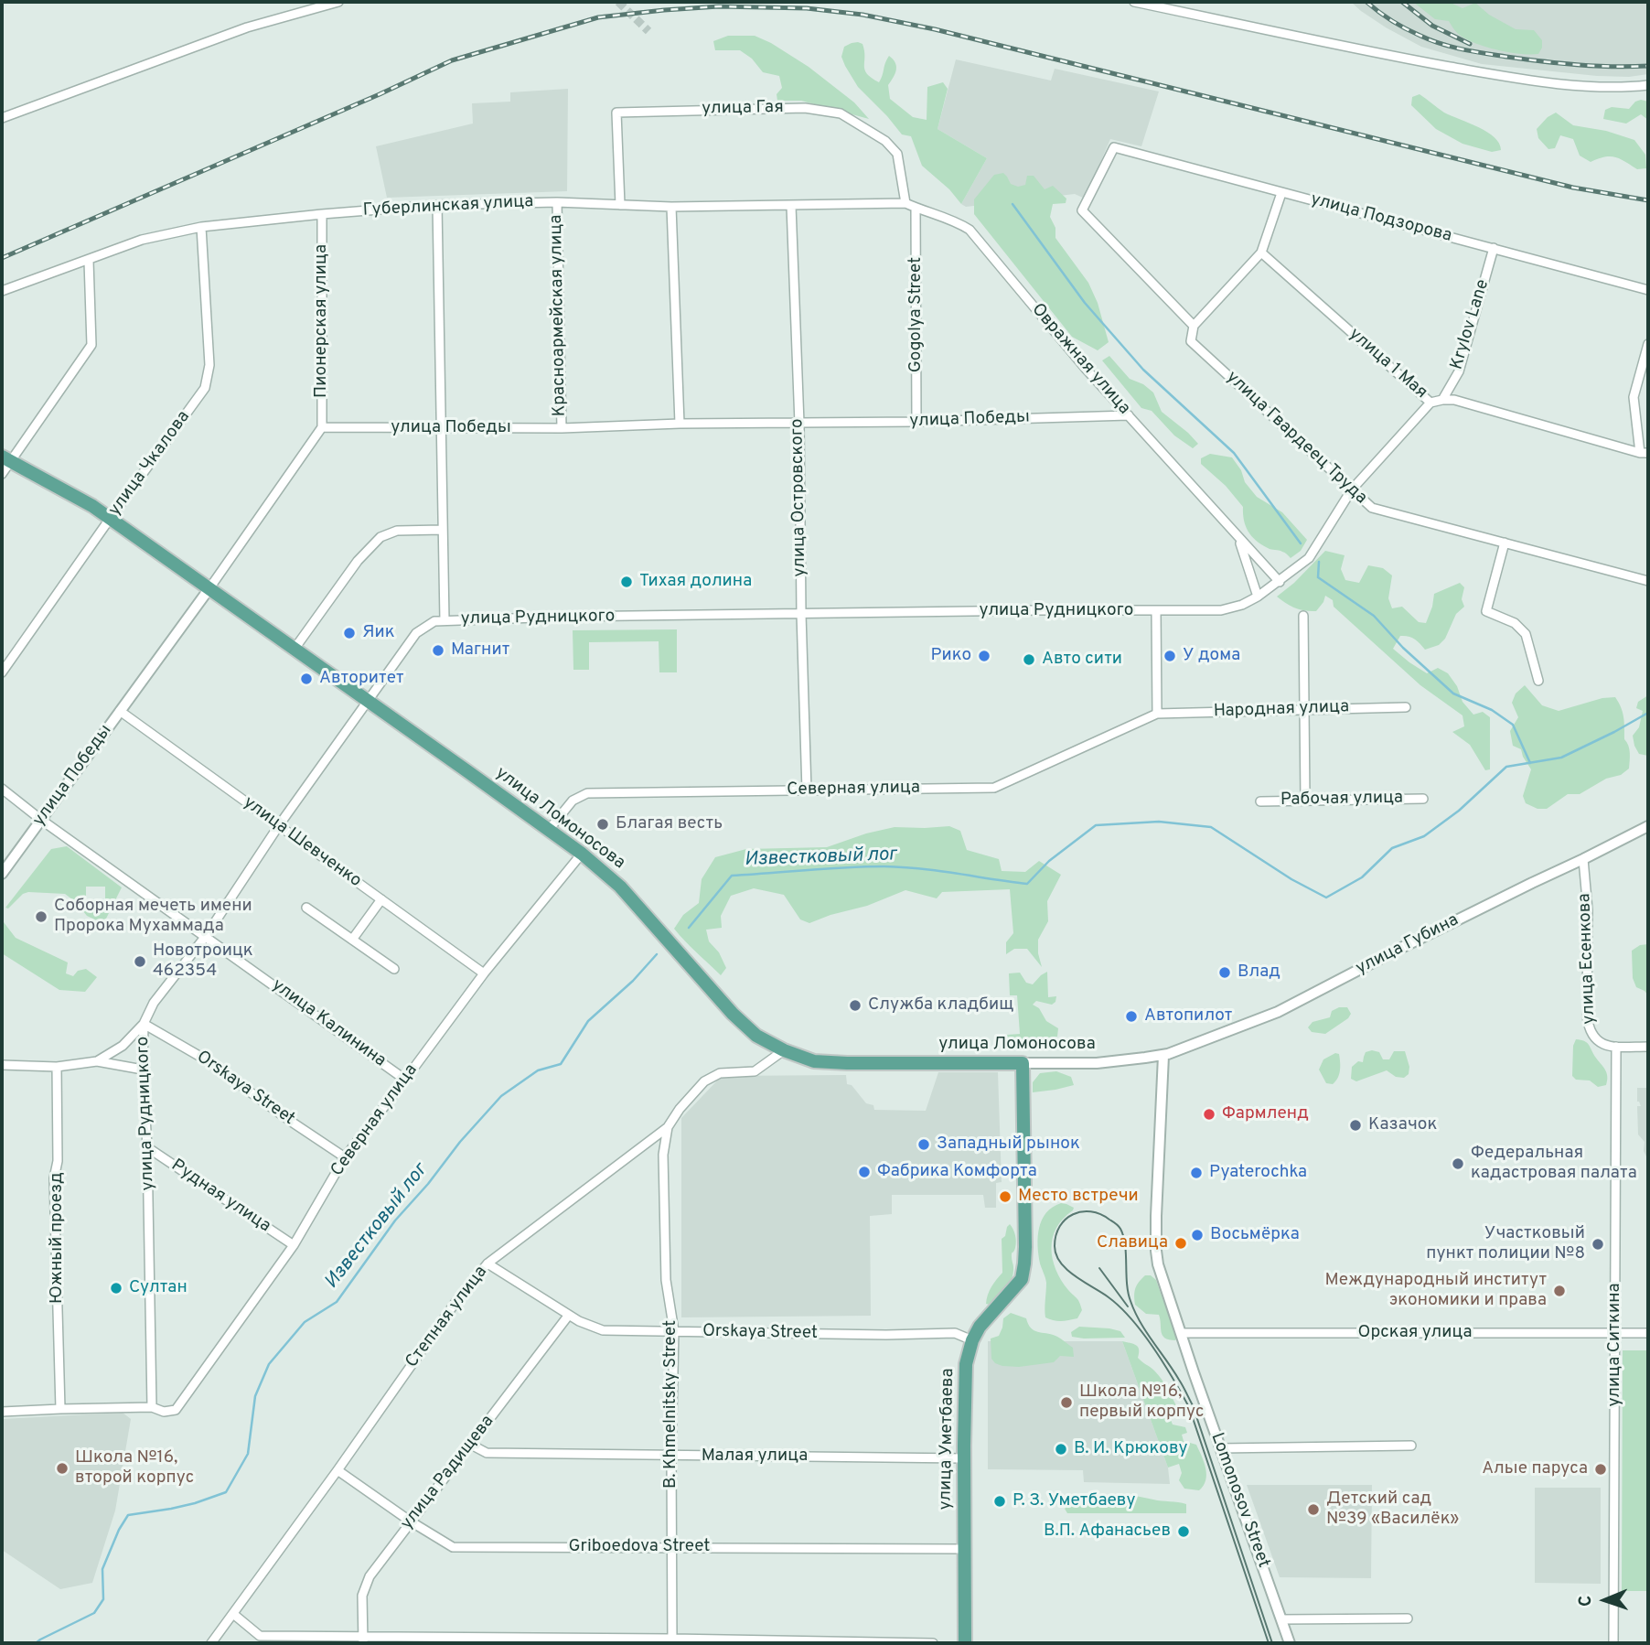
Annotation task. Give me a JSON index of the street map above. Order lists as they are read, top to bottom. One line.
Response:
{"streets":{"main road":["улица Ломоносова","улица Уметбаева"],"street":["улица Гая","Губерлинская улица","улица Подзорова","Gogolya Street","Красноармейская улица","Пионерская улица","Krylov Lane","Овражная улица","улица 1 Мая","улица Победы","улица Гвардеец Труда","улица Чкалова","улица Островского","улица Рудницкого","Народная улица","Северная улица","Рабочая улица","улица Шевченко","улица Губина","улица Есенкова","улица Калинина","Orskaya Street","Рудная улица","Южный проезд","Степная улица","Орская улица","улица Ситкина","B. Khmelnitsky Street","Малая улица","улица Радищева","Lomonosov Street","Griboedova Street"]},"crossings":[["улица Гая","Губерлинская улица"],["улица Гая","Овражная улица"],["Губерлинская улица","Красноармейская улица"],["Губерлинская улица","Пионерская улица"],["Губерлинская улица","Овражная улица"],["Губерлинская улица","улица Чкалова"],["Губерлинская улица","улица Островского"],["улица Подзорова","Krylov Lane"],["улица Подзорова","улица Гвардеец Труда"],["Gogolya Street","Овражная улица"],["Gogolya Street","улица Победы"],["Красноармейская улица","улица Победы"],["Пионерская улица","улица Победы"],["Krylov Lane","улица 1 Мая"],["Овражная улица","улица Победы"],["Овражная улица","улица Рудницкого"],["улица 1 Мая","улица Рудницкого"],["улица Победы","улица Островского"],["улица Победы","улица Ломоносова"],["улица Победы","улица Шевченко"],["улица Победы","улица Калинина"],["улица Гвардеец Труда","улица Рудницкого"],["улица Чкалова","улица Ломоносова"],["улица Островского","улица Рудницкого"],["улица Островского","Северная улица"],["улица Рудницкого","Северная улица"],["улица Рудницкого","улица Ломоносова"],["улица Рудницкого","улица Шевченко"],["улица Рудницкого","улица Калинина"],["улица Рудницкого","Orskaya Street"],["улица Рудницкого","Рудная улица"],["Народная улица","Северная улица"],["Северная улица","улица Ломоносова"],["Северная улица","улица Шевченко"],["Северная улица","улица Калинина"],["Северная улица","Orskaya Street"],["Северная улица","Рудная улица"],["улица Ломоносова","улица Губина"],["улица Ломоносова","Степная улица"],["улица Ломоносова","улица Уметбаева"],["улица Ломоносова","Lomonosov Street"],["улица Губина","улица Есенкова"],["улица Губина","Lomonosov Street"],["улица Есенкова","улица Ситкина"],["Orskaya Street","Степная улица"],["Orskaya Street","B. Khmelnitsky Street"],["Orskaya Street","улица Уметбаева"],["Orskaya Street","улица Радищева"],["Степная улица","B. Khmelnitsky Street"],["Степная улица","Griboedova Street"],["Орская улица","улица Ситкина"],["Орская улица","Lomonosov Street"],["B. Khmelnitsky Street","Малая улица"],["B. Khmelnitsky Street","Griboedova Street"],["улица Уметбаева","Малая улица"],["улица Уметбаева","Griboedova Street"],["Малая улица","улица Радищева"],["улица Радищева","Griboedova Street"]],"water":["Известковый лог"],"places":["Тихая долина","Яик","Магнит","Рико","У дома","Авто сити","Авторитет","Благая весть","Соборная мечеть имени Пророка Мухаммада","Новотроицк 462354","Влад","Служба кладбищ","Автопилот","Фармленд","Казачок","Западный рынок","Федеральная кадастровая палата","Фабрика Комфорта","Pyaterochka","Место встречи","Восьмёрка","Славица","Участковый пункт полиции №8","Султан","Международный институт экономики и права","Школа №16, первый корпус","В. И. Крюкову","Школа №16, второй корпус","Алые паруса","Р. З. Уметбаеву","Детский сад №39 «Василёк»","В.П. Афанасьев"],"north":"left"}
